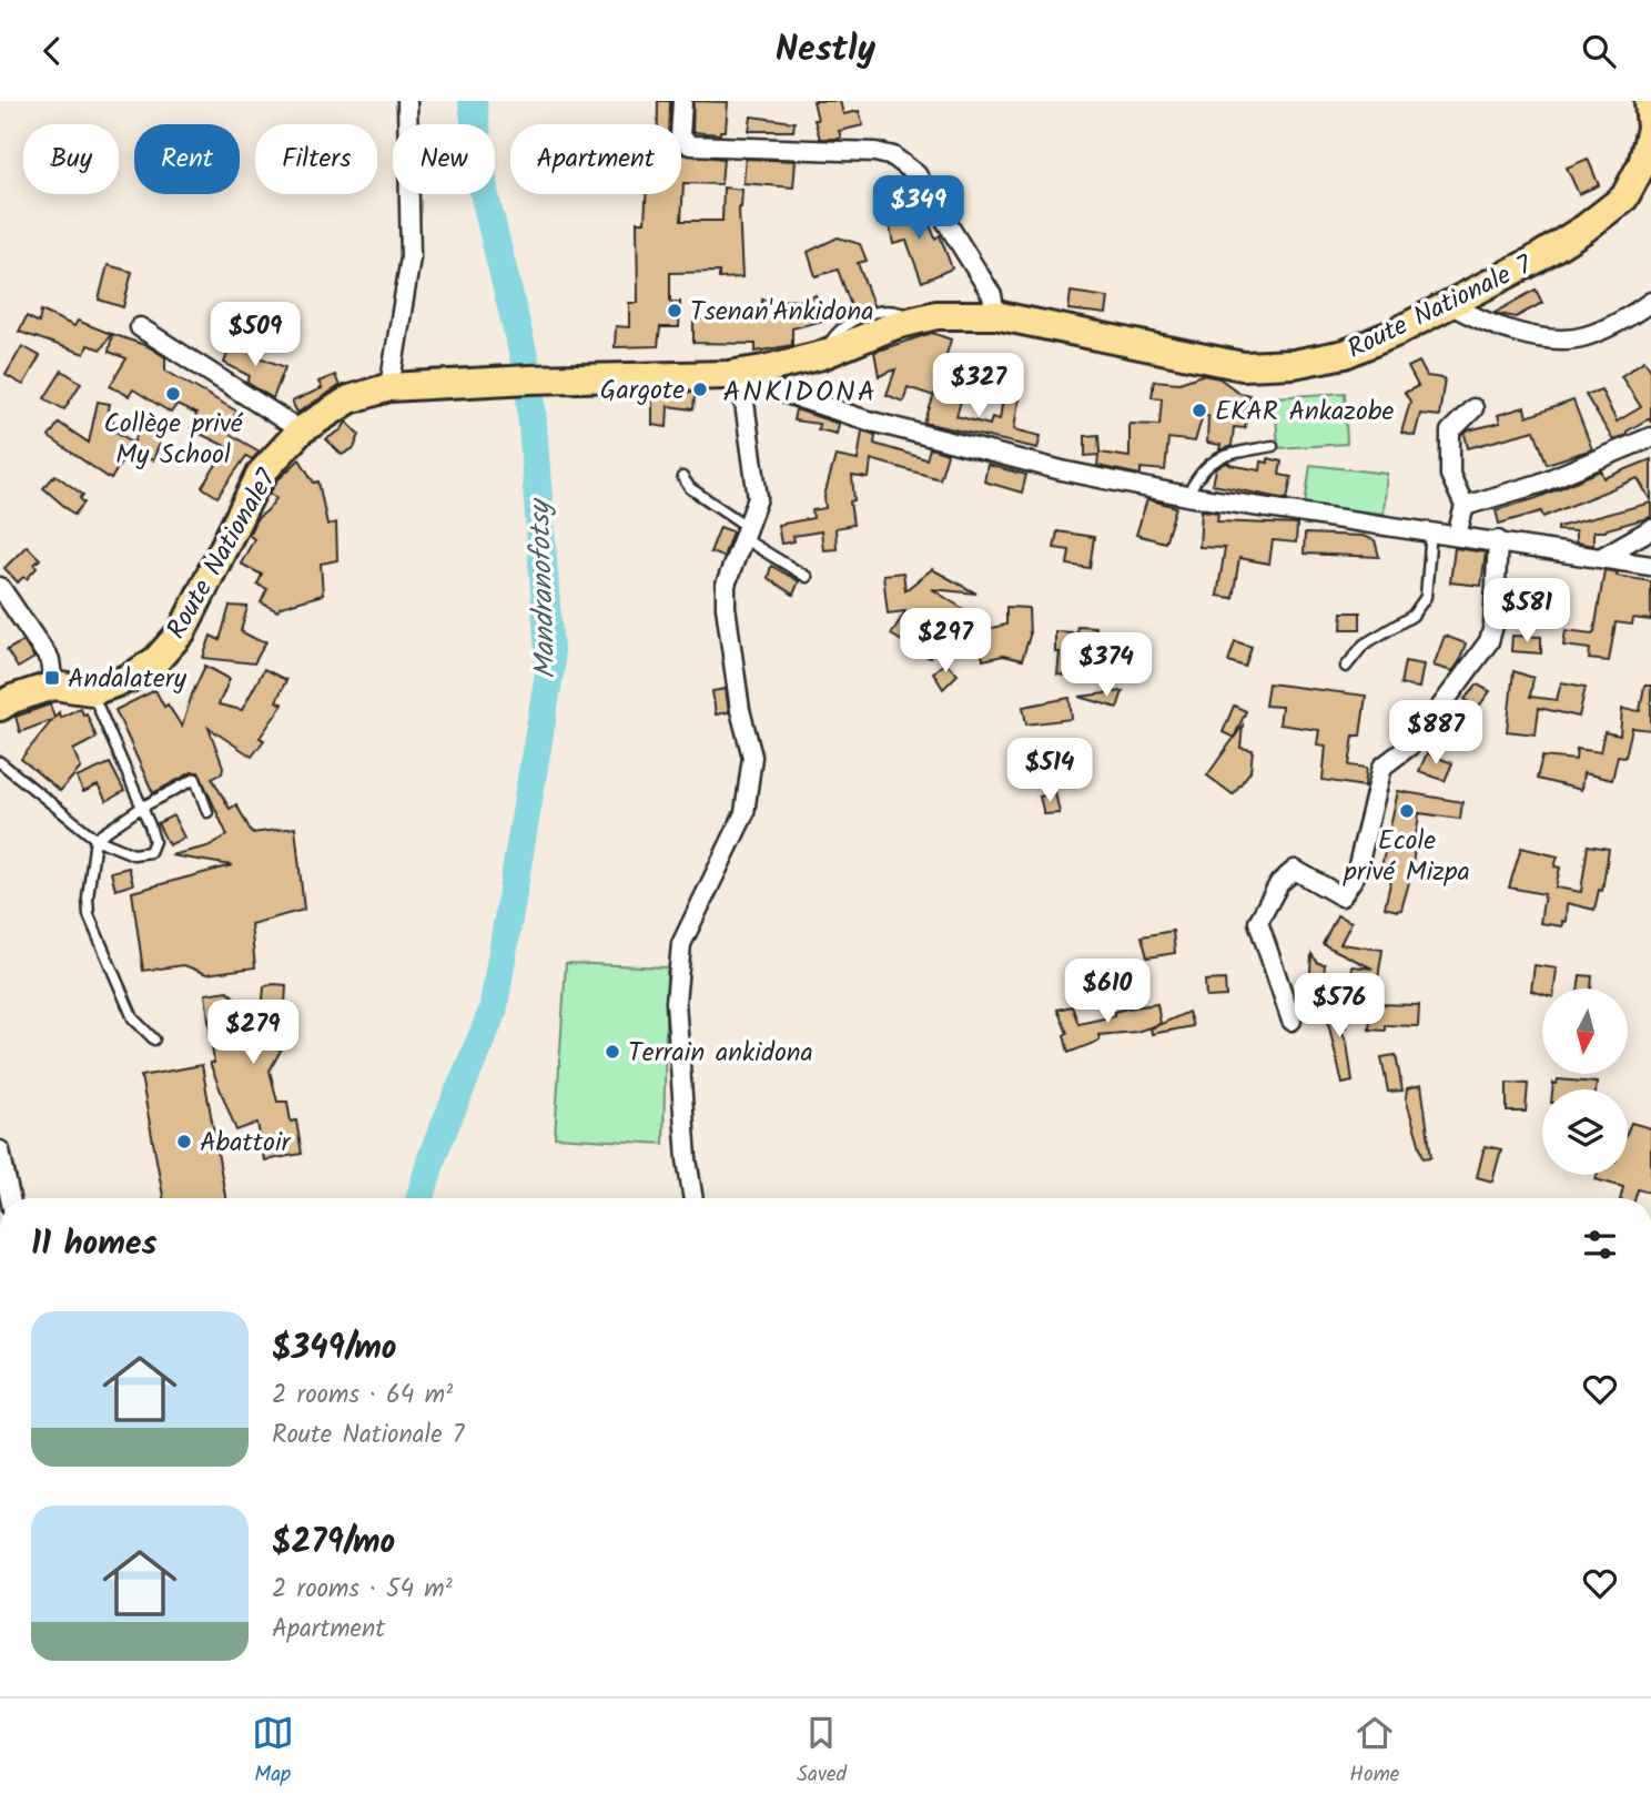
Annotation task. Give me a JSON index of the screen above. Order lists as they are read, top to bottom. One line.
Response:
{"streets":{"main road":["Route Nationale 7","Route Nationale7"]},"crossings":[["Route Nationale 7","Route Nationale7"]],"districts":["ANKIDONA"],"water":["Mandranofotsy"],"places":{"other":["Tsenan'Ankidona","Gargote","Collège privé My School","EKAR Ankazobe","Ecole privé Mizpa","Terrain ankidona","Abattoir"],"transit":["Andalatery"]},"north":"bottom","page":{"header":"Nestly","chip":["Buy","Rent","Filters","New","Apartment"],"price":["$349","$509","$327","$581","$297","$374","$887","$514","$610","$576","$279"],"heading":"11 homes","list":[{"name":"$349/mo","note":"2 rooms · 64 m² · Route Nationale 7"},{"name":"$279/mo","note":"2 rooms · 54 m² · Apartment"}],"tabs":["Map","Saved","Home"]}}
